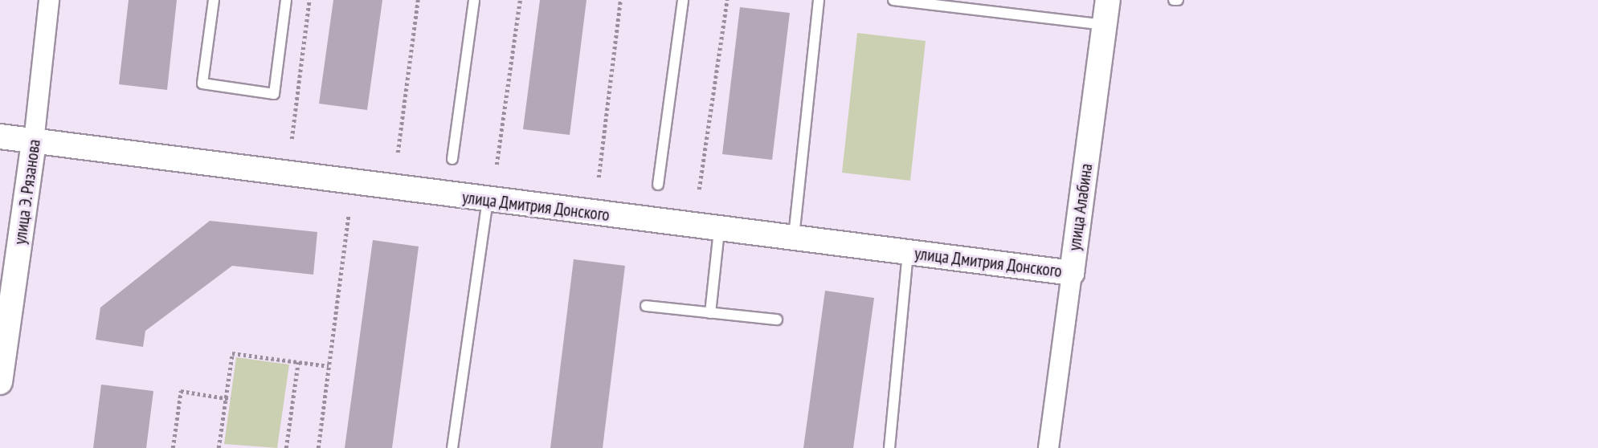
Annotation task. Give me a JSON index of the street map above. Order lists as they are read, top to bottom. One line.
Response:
{"streets":{"street":["улица Э. Рязанова","улица Дмитрия Донского","улица Алабина"]},"crossings":[["улица Э. Рязанова","улица Дмитрия Донского"],["улица Дмитрия Донского","улица Алабина"]]}
